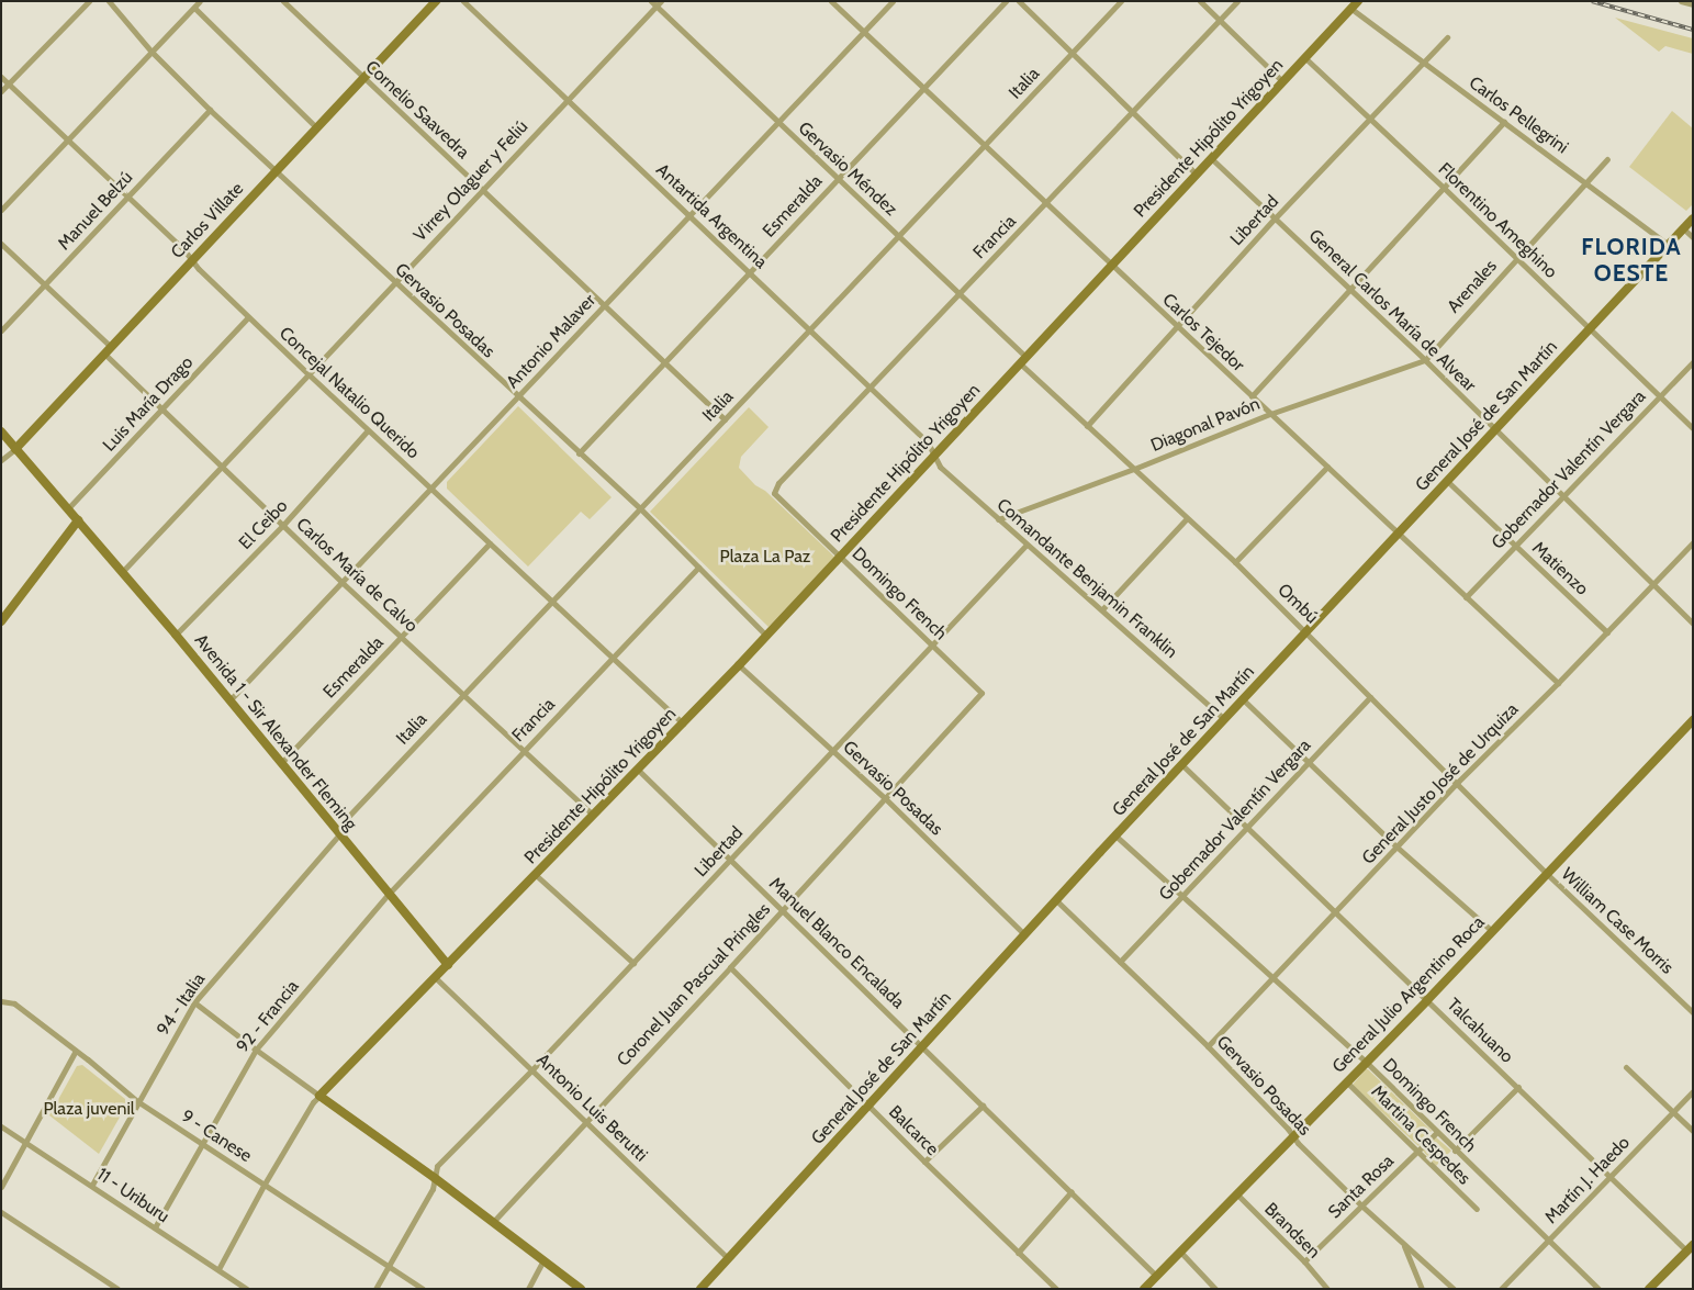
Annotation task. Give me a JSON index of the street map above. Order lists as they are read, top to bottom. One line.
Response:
{"streets":{"street":["Italia","Cornelio Saavedra","Carlos Pellegrini","Presidente Hipólito Yrigoyen","Gervasio Méndez","Virrey Olaguer y Feliú","Esmeralda","Manuel Belzú","Antartida Argentina","Carlos Villate","Libertad","Florentino Ameghino","Francia","Arenales","Gervasio Posadas","General Carlos María de Alvear","Carlos Tejedor","Antonio Malaver","Concejal Natalio Querido","Luis María Drago","General José de San Martín","Diagonal Pavón","Gobernador Valentín Vergara","El Ceibo","Matienzo","Carlos María de Calvo","Comandante Benjamin Franklin","Domingo French","Ombú","Avenida 1 - Sir Alexander Fleming","General Justo José de Urquiza","William Case Morris","Manuel Blanco Encalada","Coronel Juan Pascual Pringles","General Julio Argentino Roca","94 - Italia","92 - Francia","Talcahuano","Antonio Luis Berutti","Balcarce","Martina Cespedes","9 - Canese","Martín J. Haedo","Santa Rosa","11 - Uriburu","Brandsen"]},"crossings":[["Italia","Cornelio Saavedra"],["Italia","Gervasio Méndez"],["Italia","Antartida Argentina"],["Italia","Gervasio Posadas"],["Italia","Carlos Tejedor"],["Italia","Concejal Natalio Querido"],["Italia","Carlos María de Calvo"],["Italia","Avenida 1 - Sir Alexander Fleming"],["Italia","94 - Italia"],["Cornelio Saavedra","Virrey Olaguer y Feliú"],["Cornelio Saavedra","Esmeralda"],["Cornelio Saavedra","Carlos Villate"],["Cornelio Saavedra","Antonio Malaver"],["Carlos Pellegrini","Presidente Hipólito Yrigoyen"],["Carlos Pellegrini","Libertad"],["Carlos Pellegrini","Arenales"],["Carlos Pellegrini","General José de San Martín"],["Presidente Hipólito Yrigoyen","Gervasio Méndez"],["Presidente Hipólito Yrigoyen","Antartida Argentina"],["Presidente Hipólito Yrigoyen","Florentino Ameghino"],["Presidente Hipólito Yrigoyen","Gervasio Posadas"],["Presidente Hipólito Yrigoyen","General Carlos María de Alvear"],["Presidente Hipólito Yrigoyen","Carlos Tejedor"],["Presidente Hipólito Yrigoyen","Concejal Natalio Querido"],["Presidente Hipólito Yrigoyen","Carlos María de Calvo"],["Presidente Hipólito Yrigoyen","Comandante Benjamin Franklin"],["Presidente Hipólito Yrigoyen","Domingo French"],["Presidente Hipólito Yrigoyen","Ombú"],["Presidente Hipólito Yrigoyen","Avenida 1 - Sir Alexander Fleming"],["Presidente Hipólito Yrigoyen","Manuel Blanco Encalada"],["Presidente Hipólito Yrigoyen","Antonio Luis Berutti"],["Gervasio Méndez","Virrey Olaguer y Feliú"],["Gervasio Méndez","Esmeralda"],["Gervasio Méndez","Francia"],["Gervasio Méndez","Antonio Malaver"],["Gervasio Méndez","Ombú"],["Virrey Olaguer y Feliú","Antartida Argentina"],["Virrey Olaguer y Feliú","Gervasio Posadas"],["Virrey Olaguer y Feliú","Concejal Natalio Querido"],["Virrey Olaguer y Feliú","Carlos María de Calvo"],["Virrey Olaguer y Feliú","Avenida 1 - Sir Alexander Fleming"],["Esmeralda","Antartida Argentina"],["Esmeralda","Gervasio Posadas"],["Esmeralda","Carlos Tejedor"],["Esmeralda","Concejal Natalio Querido"],["Esmeralda","Carlos María de Calvo"],["Esmeralda","Avenida 1 - Sir Alexander Fleming"],["Manuel Belzú","Gervasio Posadas"],["Manuel Belzú","Concejal Natalio Querido"],["Antartida Argentina","Francia"],["Antartida Argentina","Antonio Malaver"],["Antartida Argentina","Comandante Benjamin Franklin"],["Carlos Villate","Gervasio Posadas"],["Carlos Villate","Concejal Natalio Querido"],["Carlos Villate","Carlos María de Calvo"],["Carlos Villate","Avenida 1 - Sir Alexander Fleming"],["Libertad","Florentino Ameghino"],["Libertad","Gervasio Posadas"],["Libertad","General Carlos María de Alvear"],["Libertad","Carlos Tejedor"],["Libertad","Comandante Benjamin Franklin"],["Libertad","Domingo French"],["Libertad","Ombú"],["Libertad","Manuel Blanco Encalada"],["Libertad","Antonio Luis Berutti"],["Libertad","9 - Canese"],["Florentino Ameghino","Arenales"],["Florentino Ameghino","General José de San Martín"],["Florentino Ameghino","Gobernador Valentín Vergara"],["Francia","Gervasio Posadas"],["Francia","Carlos Tejedor"],["Francia","Concejal Natalio Querido"],["Francia","Carlos María de Calvo"],["Francia","Domingo French"],["Francia","Avenida 1 - Sir Alexander Fleming"],["Francia","92 - Francia"],["Arenales","General Carlos María de Alvear"],["Arenales","Diagonal Pavón"],["Gervasio Posadas","Antonio Malaver"],["Gervasio Posadas","General José de San Martín"],["Gervasio Posadas","Gobernador Valentín Vergara"],["Gervasio Posadas","General Justo José de Urquiza"],["Gervasio Posadas","Coronel Juan Pascual Pringles"],["Gervasio Posadas","General Julio Argentino Roca"],["Gervasio Posadas","Santa Rosa"],["General Carlos María de Alvear","General José de San Martín"],["General Carlos María de Alvear","Diagonal Pavón"],["General Carlos María de Alvear","Gobernador Valentín Vergara"],["General Carlos María de Alvear","General Justo José de Urquiza"],["Carlos Tejedor","Antonio Malaver"],["Carlos Tejedor","General José de San Martín"],["Carlos Tejedor","Diagonal Pavón"],["Carlos Tejedor","Gobernador Valentín Vergara"],["Carlos Tejedor","General Justo José de Urquiza"],["Antonio Malaver","Concejal Natalio Querido"],["Antonio Malaver","Carlos María de Calvo"],["Antonio Malaver","Avenida 1 - Sir Alexander Fleming"],["Concejal Natalio Querido","Luis María Drago"],["Concejal Natalio Querido","El Ceibo"],["Luis María Drago","Carlos María de Calvo"],["Luis María Drago","Avenida 1 - Sir Alexander Fleming"],["General José de San Martín","Matienzo"],["General José de San Martín","Comandante Benjamin Franklin"],["General José de San Martín","Domingo French"],["General José de San Martín","Ombú"],["General José de San Martín","Manuel Blanco Encalada"],["General José de San Martín","Talcahuano"],["General José de San Martín","Antonio Luis Berutti"],["General José de San Martín","Balcarce"],["Diagonal Pavón","Comandante Benjamin Franklin"],["Diagonal Pavón","Ombú"],["Gobernador Valentín Vergara","Matienzo"],["Gobernador Valentín Vergara","Domingo French"],["Gobernador Valentín Vergara","Ombú"],["Gobernador Valentín Vergara","Talcahuano"],["El Ceibo","Carlos María de Calvo"],["El Ceibo","Avenida 1 - Sir Alexander Fleming"],["Matienzo","General Justo José de Urquiza"],["Domingo French","General Justo José de Urquiza"],["Domingo French","Coronel Juan Pascual Pringles"],["Domingo French","General Julio Argentino Roca"],["Domingo French","Martín J. Haedo"],["Domingo French","Santa Rosa"],["Ombú","General Justo José de Urquiza"],["Ombú","William Case Morris"],["Ombú","General Julio Argentino Roca"],["Avenida 1 - Sir Alexander Fleming","94 - Italia"],["Avenida 1 - Sir Alexander Fleming","92 - Francia"],["General Justo José de Urquiza","Talcahuano"],["William Case Morris","General Julio Argentino Roca"],["Manuel Blanco Encalada","Coronel Juan Pascual Pringles"],["Manuel Blanco Encalada","General Julio Argentino Roca"],["Coronel Juan Pascual Pringles","Antonio Luis Berutti"],["Coronel Juan Pascual Pringles","Balcarce"],["General Julio Argentino Roca","Talcahuano"],["General Julio Argentino Roca","Martina Cespedes"],["General Julio Argentino Roca","Brandsen"],["94 - Italia","9 - Canese"],["94 - Italia","11 - Uriburu"],["92 - Francia","9 - Canese"],["92 - Francia","11 - Uriburu"],["Talcahuano","Martín J. Haedo"],["Martina Cespedes","Santa Rosa"],["Santa Rosa","Brandsen"]],"districts":["FLORIDA OESTE"],"parks":["Plaza La Paz","Plaza juvenil"]}
